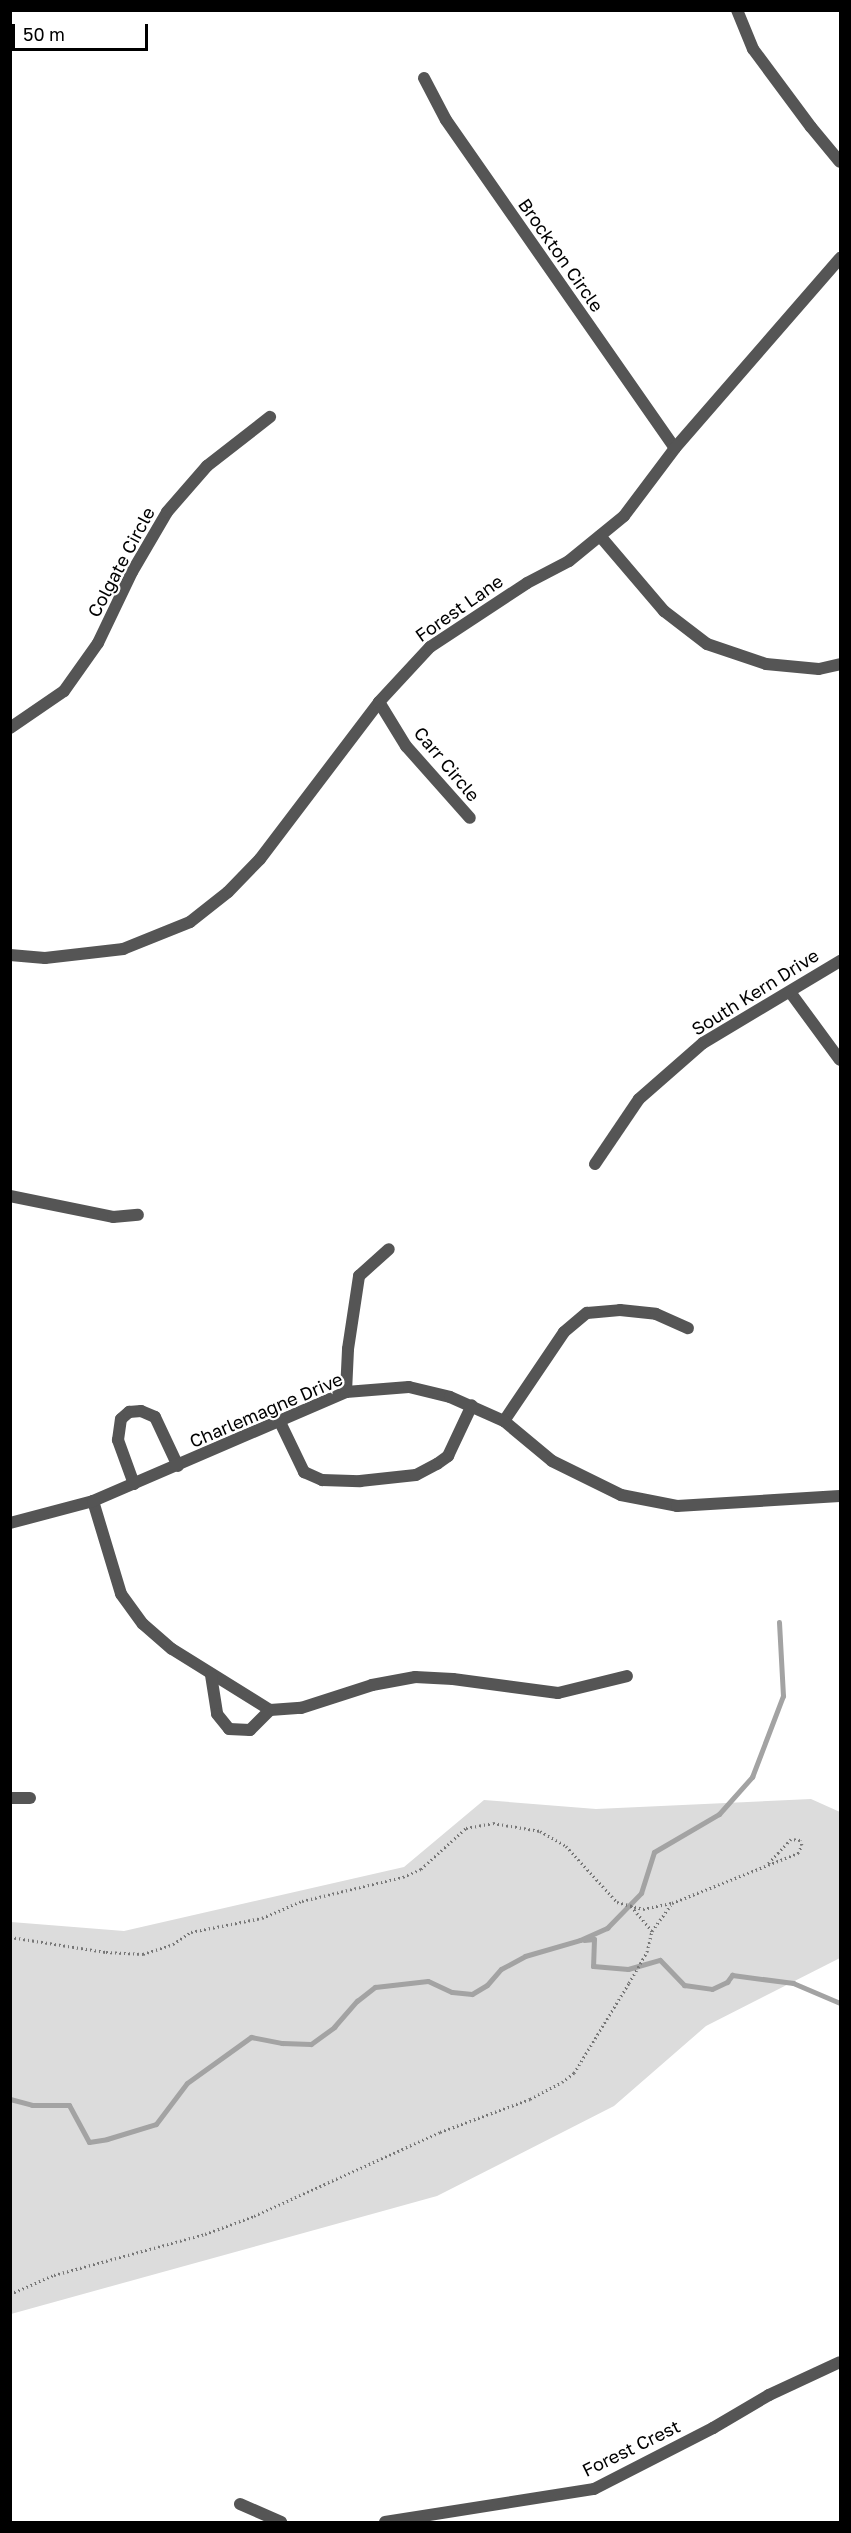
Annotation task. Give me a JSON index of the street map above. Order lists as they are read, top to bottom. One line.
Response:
{"streets":{"street":["Brockton Circle","Colgate Circle","Forest Lane","Carr Circle","South Kern Drive","Charlemagne Drive","Forest Crest"]},"crossings":[["Brockton Circle","Forest Lane"],["Forest Lane","Carr Circle"]],"scale_bar":"50 m"}
